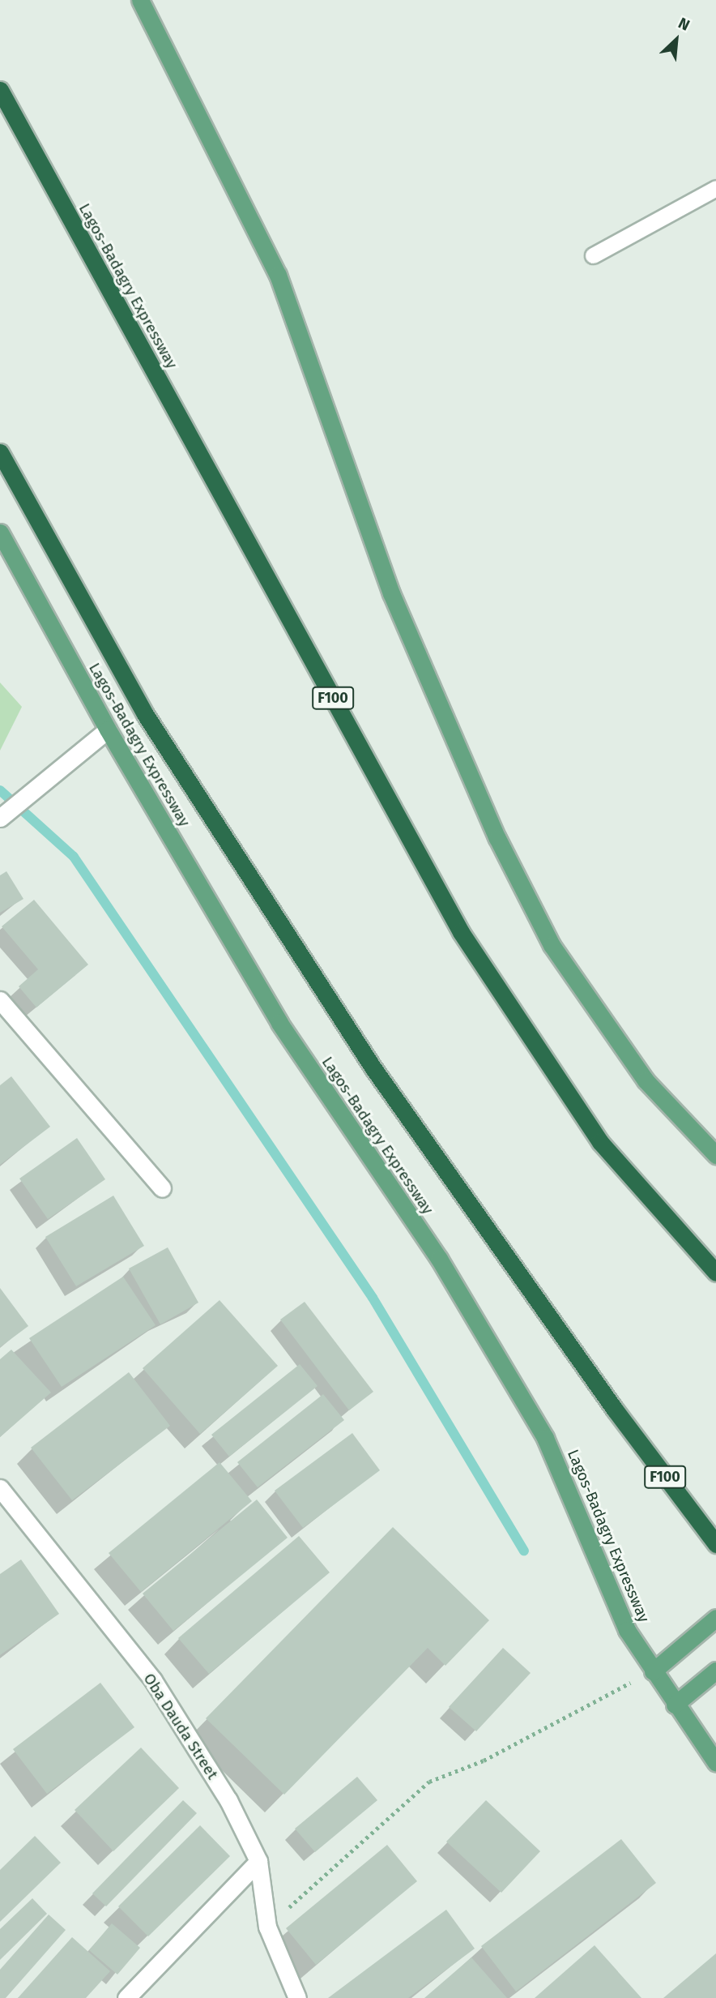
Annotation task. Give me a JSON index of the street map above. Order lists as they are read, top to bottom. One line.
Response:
{"streets":{"highway":["Lagos-Badagry Expressway","F100"],"street":["Oba Dauda Street"]},"north":"top right"}
